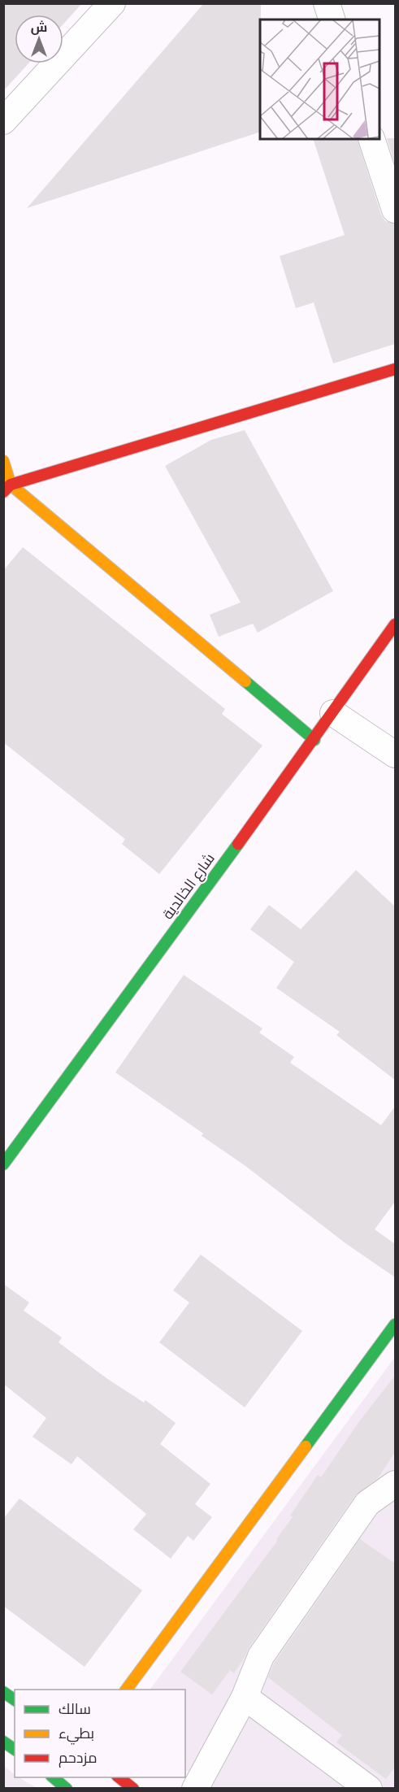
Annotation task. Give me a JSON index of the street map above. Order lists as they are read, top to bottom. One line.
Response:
{"streets":{"street":["شارع الخالدية"]},"legend":["سالك","بطيء","مزدحم"],"north":"top"}
